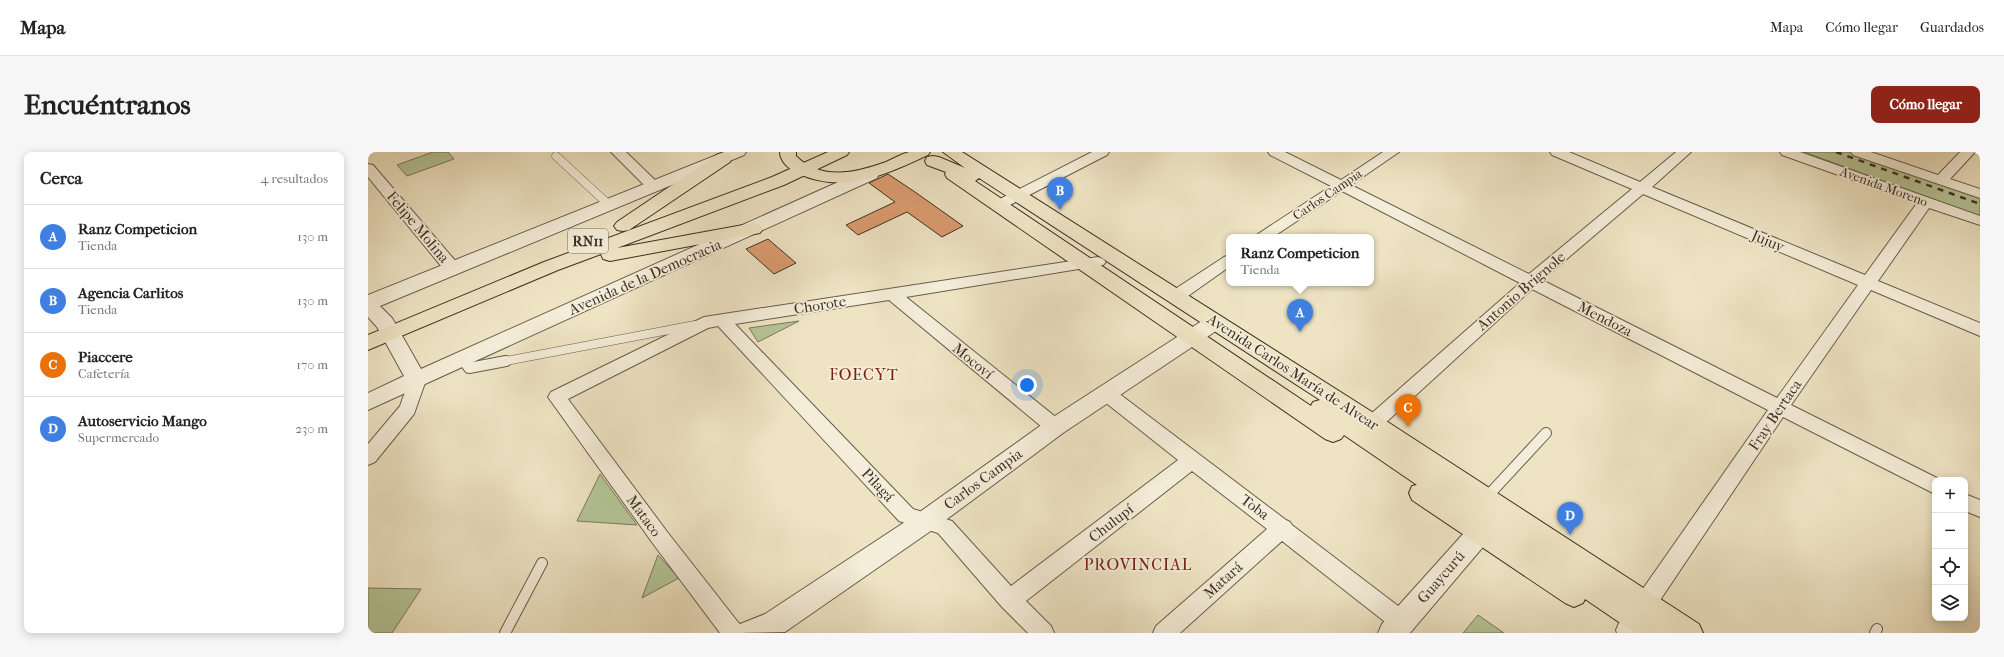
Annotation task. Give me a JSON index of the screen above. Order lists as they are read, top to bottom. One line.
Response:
{"streets":{"main road":["RN11","Avenida de la Democracia","Avenida Carlos María de Alvear"],"street":["Avenida Moreno","Carlos Campia","Felipe Molina","Jujuy","Antonio Brignole","Chorote","Mendoza","Mocoví","Fray Bertaca","Pilagá","Toba","Mataco","Chulupí","Guaycurú","Matará"]},"crossings":[["Avenida Moreno","Fray Bertaca"],["Carlos Campia","Mendoza"],["Carlos Campia","Mocoví"],["Carlos Campia","Avenida Carlos María de Alvear"],["Carlos Campia","Pilagá"],["Carlos Campia","Toba"],["Jujuy","Antonio Brignole"],["Jujuy","Fray Bertaca"],["Avenida de la Democracia","Avenida Carlos María de Alvear"],["Antonio Brignole","Mendoza"],["Antonio Brignole","Avenida Carlos María de Alvear"],["Chorote","Mocoví"],["Chorote","Avenida Carlos María de Alvear"],["Chorote","Pilagá"],["Chorote","Mataco"],["Mendoza","Fray Bertaca"],["Avenida Carlos María de Alvear","Fray Bertaca"],["Avenida Carlos María de Alvear","Guaycurú"],["Pilagá","Chulupí"],["Toba","Chulupí"],["Toba","Guaycurú"],["Toba","Matará"]],"districts":["FOECYT","PROVINCIAL"],"page":{"header":"Mapa","nav":["Mapa","Cómo llegar","Guardados"],"buttons":"Cómo llegar","title":"Encuéntranos","heading":["Cerca","4 resultados"],"pins":["B","A","C","D"],"list":[{"mark":"A","name":"Ranz Competicion","note":"Tienda","value":"130 m"},{"mark":"B","name":"Agencia Carlitos","note":"Tienda","value":"130 m"},{"mark":"C","name":"Piaccere","note":"Cafetería","value":"170 m"},{"mark":"D","name":"Autoservicio Mango","note":"Supermercado","value":"230 m"}],"popup":["Ranz Competicion","Tienda"],"map_buttons":["+","−"]}}
